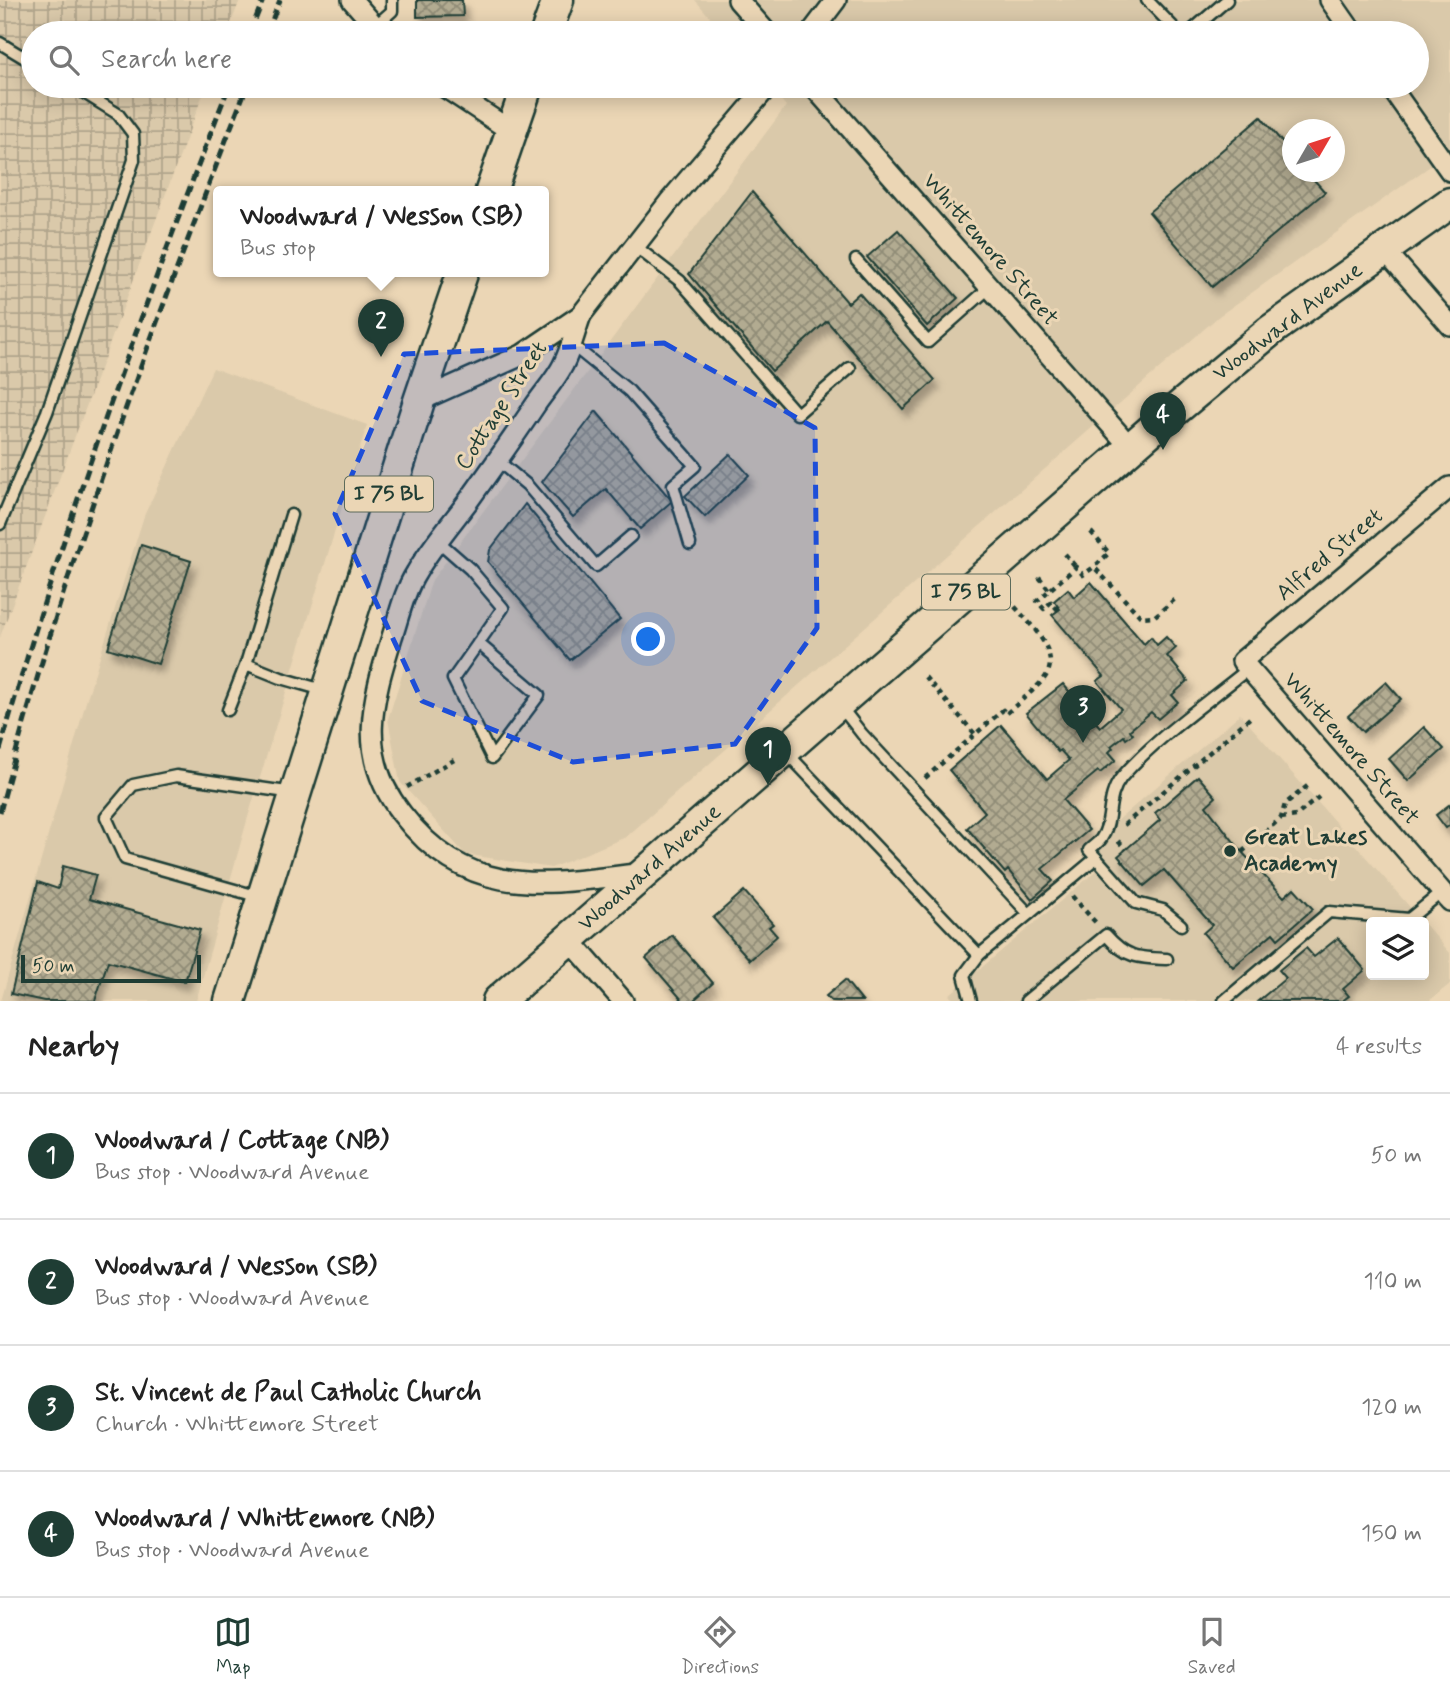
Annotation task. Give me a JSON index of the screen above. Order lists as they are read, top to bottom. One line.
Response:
{"streets":{"main road":["Woodward Avenue","I 75 BL"],"street":["Whittemore Street","Cottage Street","Alfred Street"]},"crossings":[["Whittemore Street","Woodward Avenue"],["Whittemore Street","Alfred Street"],["Woodward Avenue","Cottage Street"]],"places":["Great Lakes Academy"],"scale_bar":"50 m","north":"top right","page":{"search":"Search here","popup":["Woodward / Wesson (SB)","Bus stop"],"pins":["2","4","3","1"],"scale":"50 m","heading":["Nearby","4 results"],"list":[{"mark":"1","name":"Woodward / Cottage (NB)","note":"Bus stop · Woodward Avenue","value":"50 m"},{"mark":"2","name":"Woodward / Wesson (SB)","note":"Bus stop · Woodward Avenue","value":"110 m"},{"mark":"3","name":"St. Vincent de Paul Catholic Church","note":"Church · Whittemore Street","value":"120 m"},{"mark":"4","name":"Woodward / Whittemore (NB)","note":"Bus stop · Woodward Avenue","value":"150 m"}],"nav":["Map","Directions","Saved"]}}
